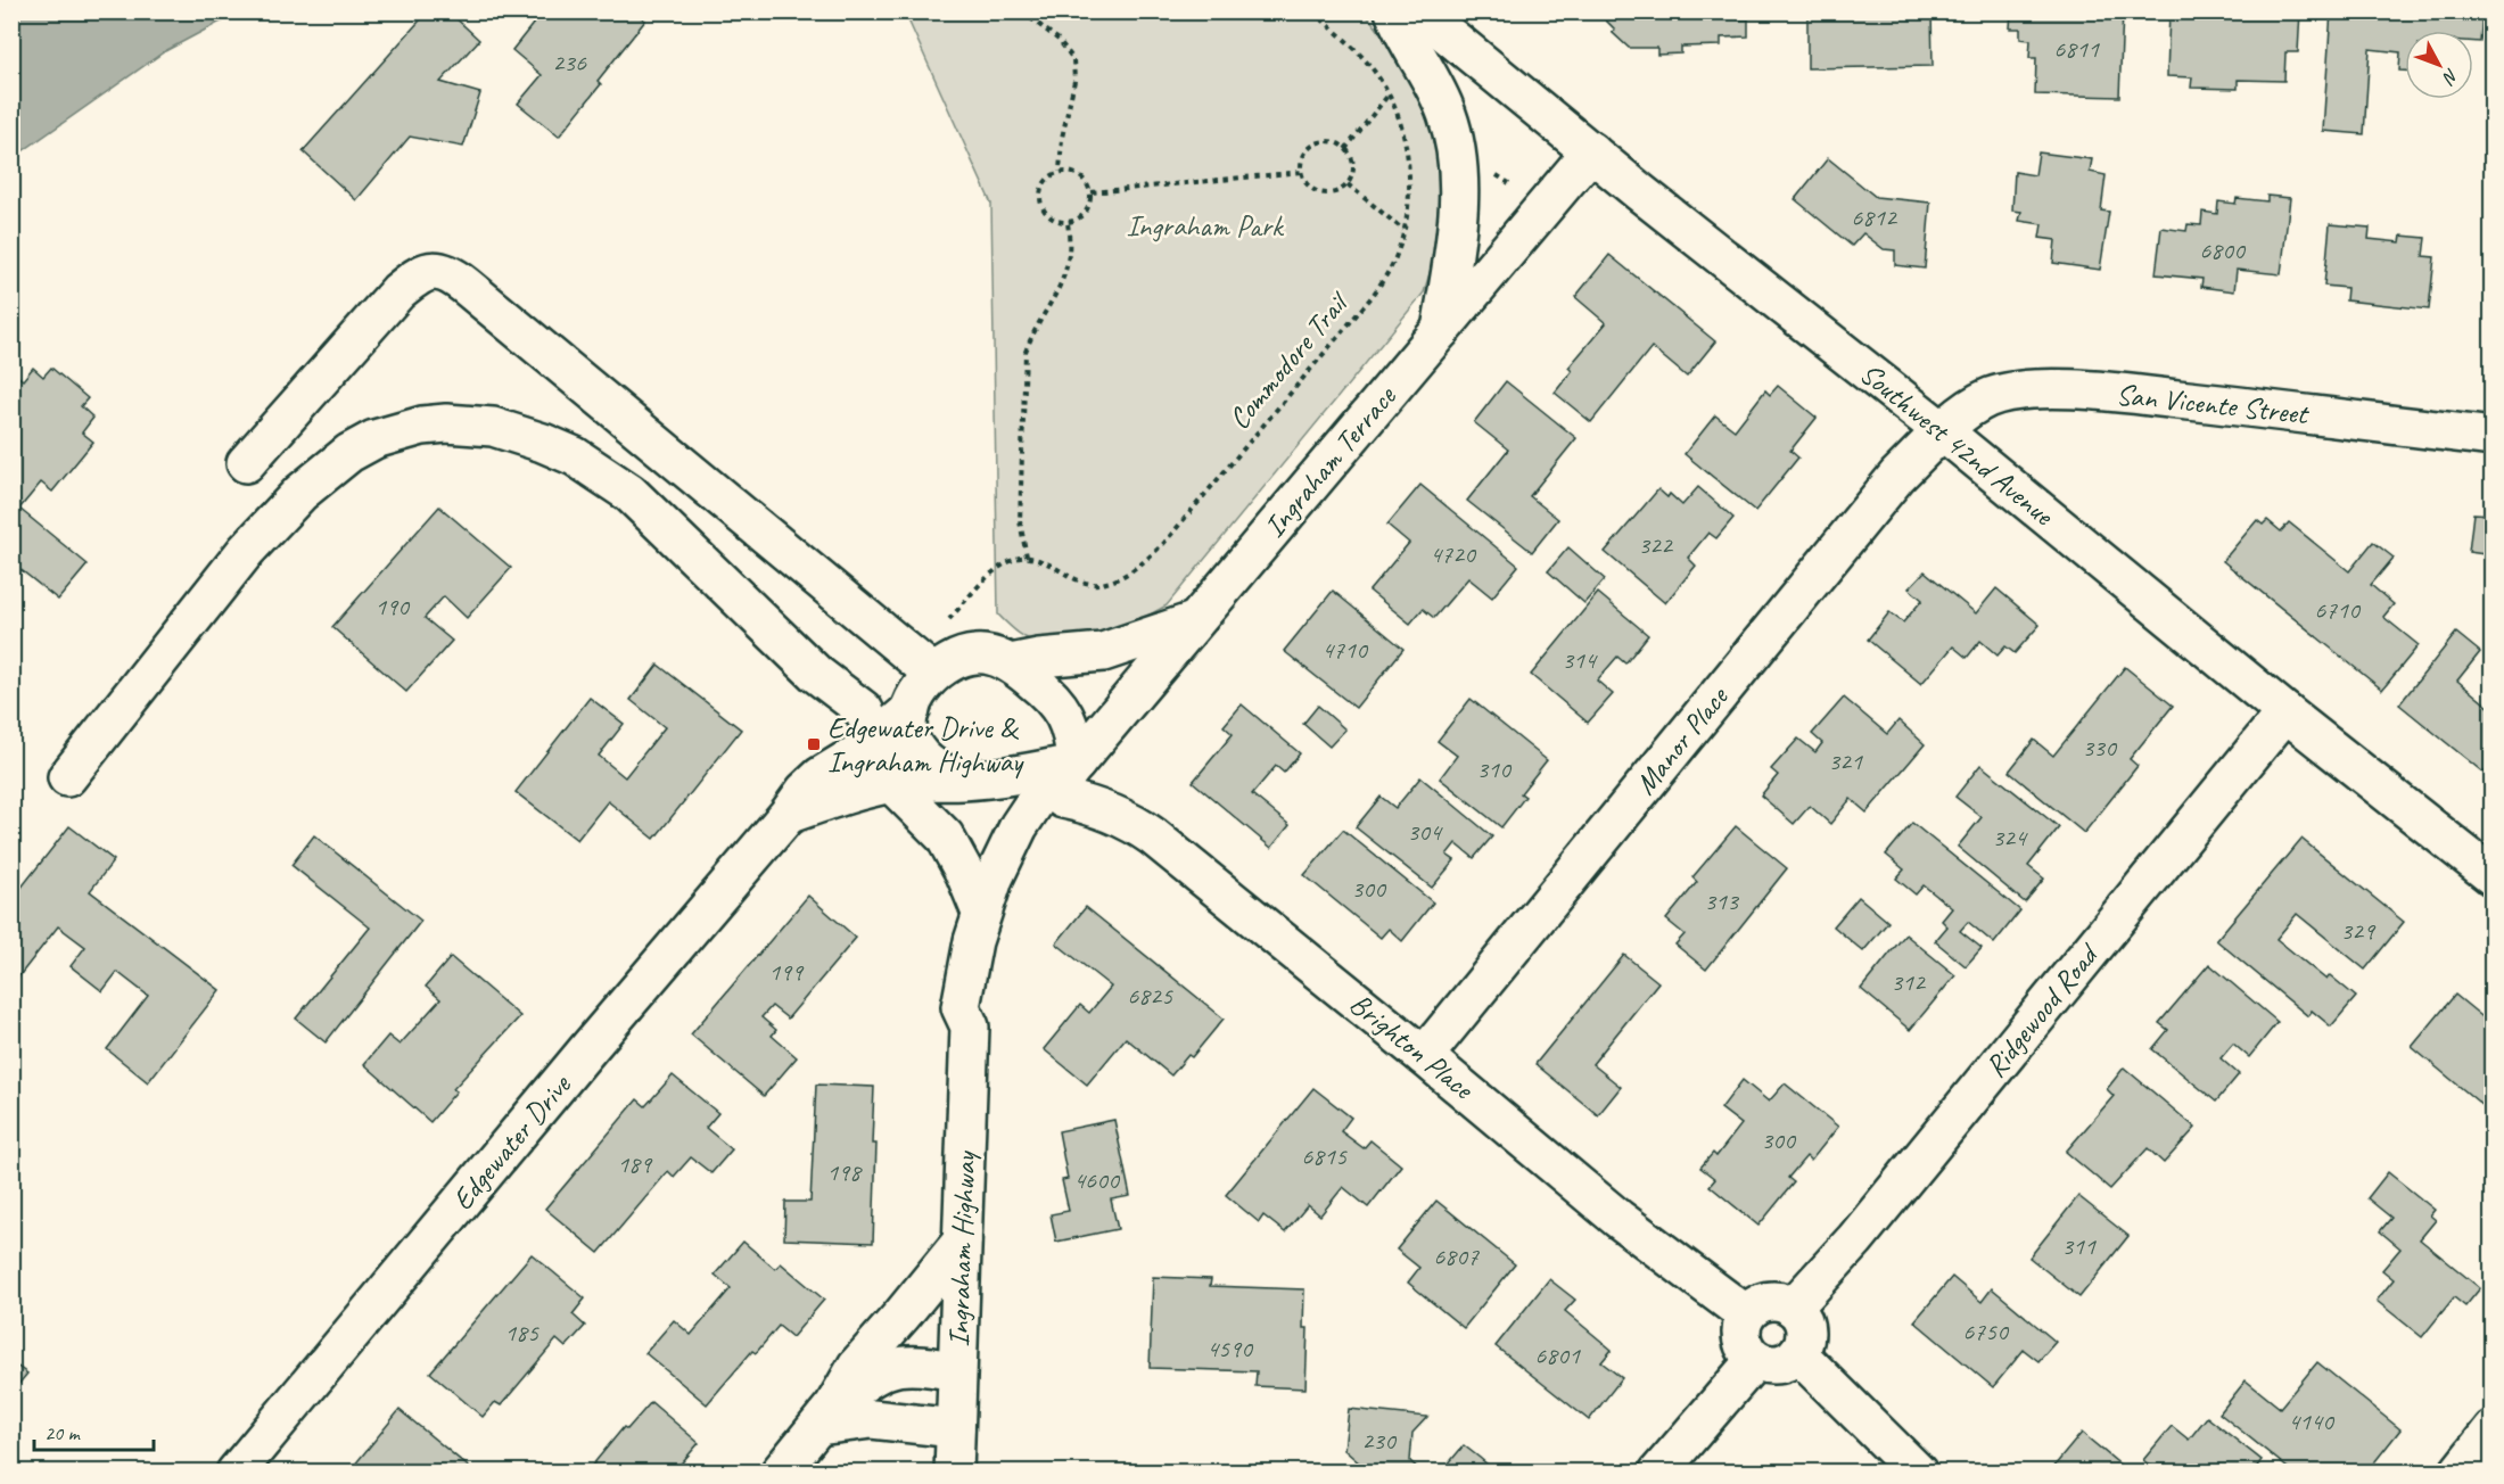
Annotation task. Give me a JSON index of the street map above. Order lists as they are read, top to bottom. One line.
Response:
{"streets":{"street":["San Vicente Street","Southwest 42nd Avenue","Ingraham Terrace","Manor Place","Ridgewood Road","Brighton Place","Edgewater Drive","Ingraham Highway"],"path":["Commodore Trail"]},"crossings":[["San Vicente Street","Southwest 42nd Avenue"],["San Vicente Street","Manor Place"],["Southwest 42nd Avenue","Ingraham Terrace"],["Southwest 42nd Avenue","Manor Place"],["Southwest 42nd Avenue","Ridgewood Road"],["Ingraham Terrace","Brighton Place"],["Ingraham Terrace","Edgewater Drive"],["Ingraham Terrace","Ingraham Highway"],["Manor Place","Brighton Place"],["Ridgewood Road","Brighton Place"],["Brighton Place","Edgewater Drive"],["Brighton Place","Ingraham Highway"],["Edgewater Drive","Ingraham Highway"]],"parks":["Ingraham Park"],"places":{"transit":["Edgewater Drive & Ingraham Highway"]},"house_numbers":["6811","236","6812","6800","322","4720","190","6710","4710","314","330","321","310","304","324","300","313","329","199","312","6825","300","6815","189","198","4600","311","6807","6750","185","4590","6801","4140","230"],"scale_bar":"20 m","north":"bottom right"}
